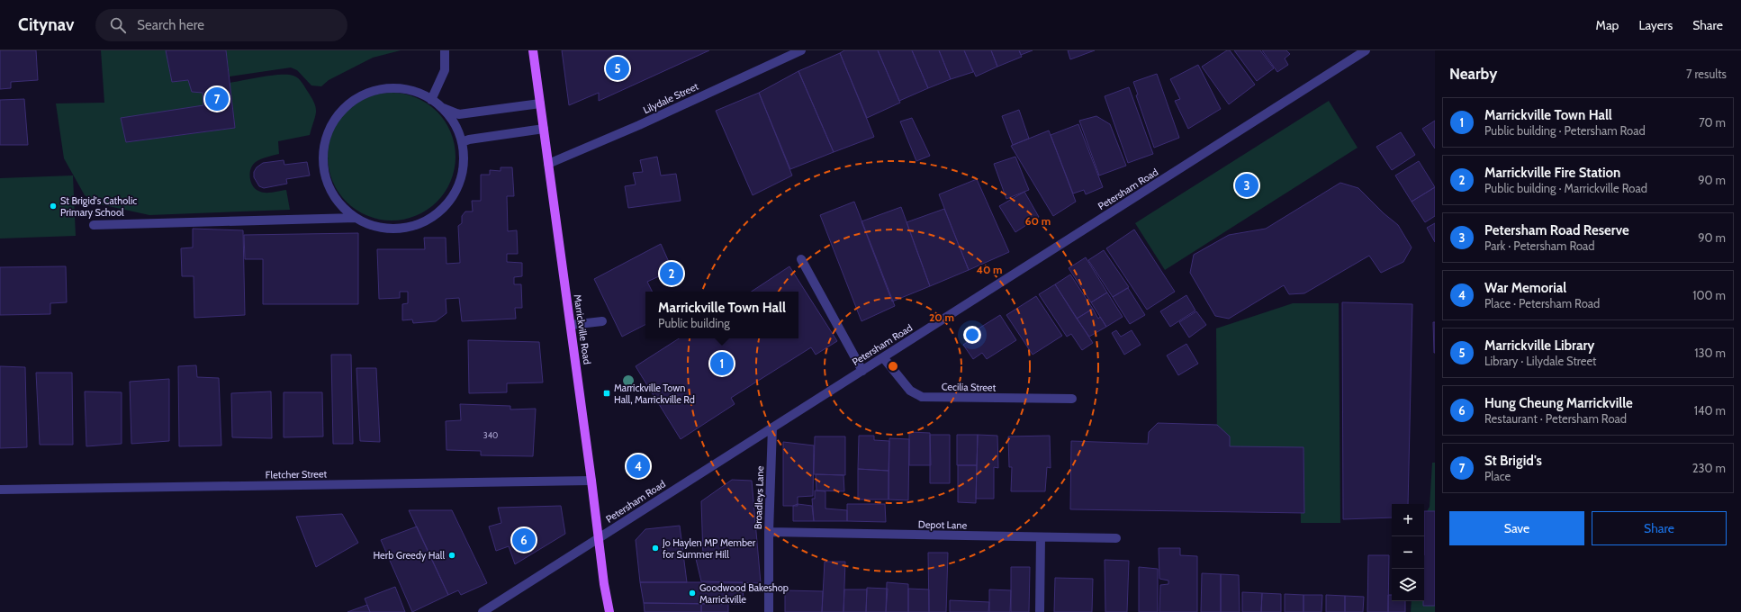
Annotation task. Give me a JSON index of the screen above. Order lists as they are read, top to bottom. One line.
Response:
{"streets":{"main road":["Marrickville Road"],"street":["Lilydale Street","Petersham Road","Cecilia Street","Fletcher Street","Broadleys Lane","Depot Lane"]},"crossings":[["Lilydale Street","Marrickville Road"],["Petersham Road","Marrickville Road"],["Petersham Road","Cecilia Street"],["Petersham Road","Broadleys Lane"],["Marrickville Road","Fletcher Street"],["Broadleys Lane","Depot Lane"]],"places":{"other":["St Brigid's Catholic Primary School","Jo Haylen MP Member for Summer Hill","Herb Greedy Hall","Goodwood Bakeshop Marrickville"],"transit":["Marrickville Town Hall, Marrickville Rd"]},"house_numbers":["340"],"page":{"header":"Citynav","search":"Search here","nav":["Map","Layers","Share"],"heading":["Nearby","7 results"],"pins":["5","7","3","2","1","4","6"],"list":[{"mark":"1","name":"Marrickville Town Hall","note":"Public building · Petersham Road","value":"70 m"},{"mark":"2","name":"Marrickville Fire Station","note":"Public building · Marrickville Road","value":"90 m"},{"mark":"3","name":"Petersham Road Reserve","note":"Park · Petersham Road","value":"90 m"},{"mark":"4","name":"War Memorial","note":"Place · Petersham Road","value":"100 m"},{"mark":"5","name":"Marrickville Library","note":"Library · Lilydale Street","value":"130 m"},{"mark":"6","name":"Hung Cheung Marrickville","note":"Restaurant · Petersham Road","value":"140 m"},{"mark":"7","name":"St Brigid's","note":"Place","value":"230 m"}],"popup":["Marrickville Town Hall","Public building"],"buttons":["Save","Share"],"map_buttons":["+","−"]},"rings":["60 m","40 m","20 m"]}
